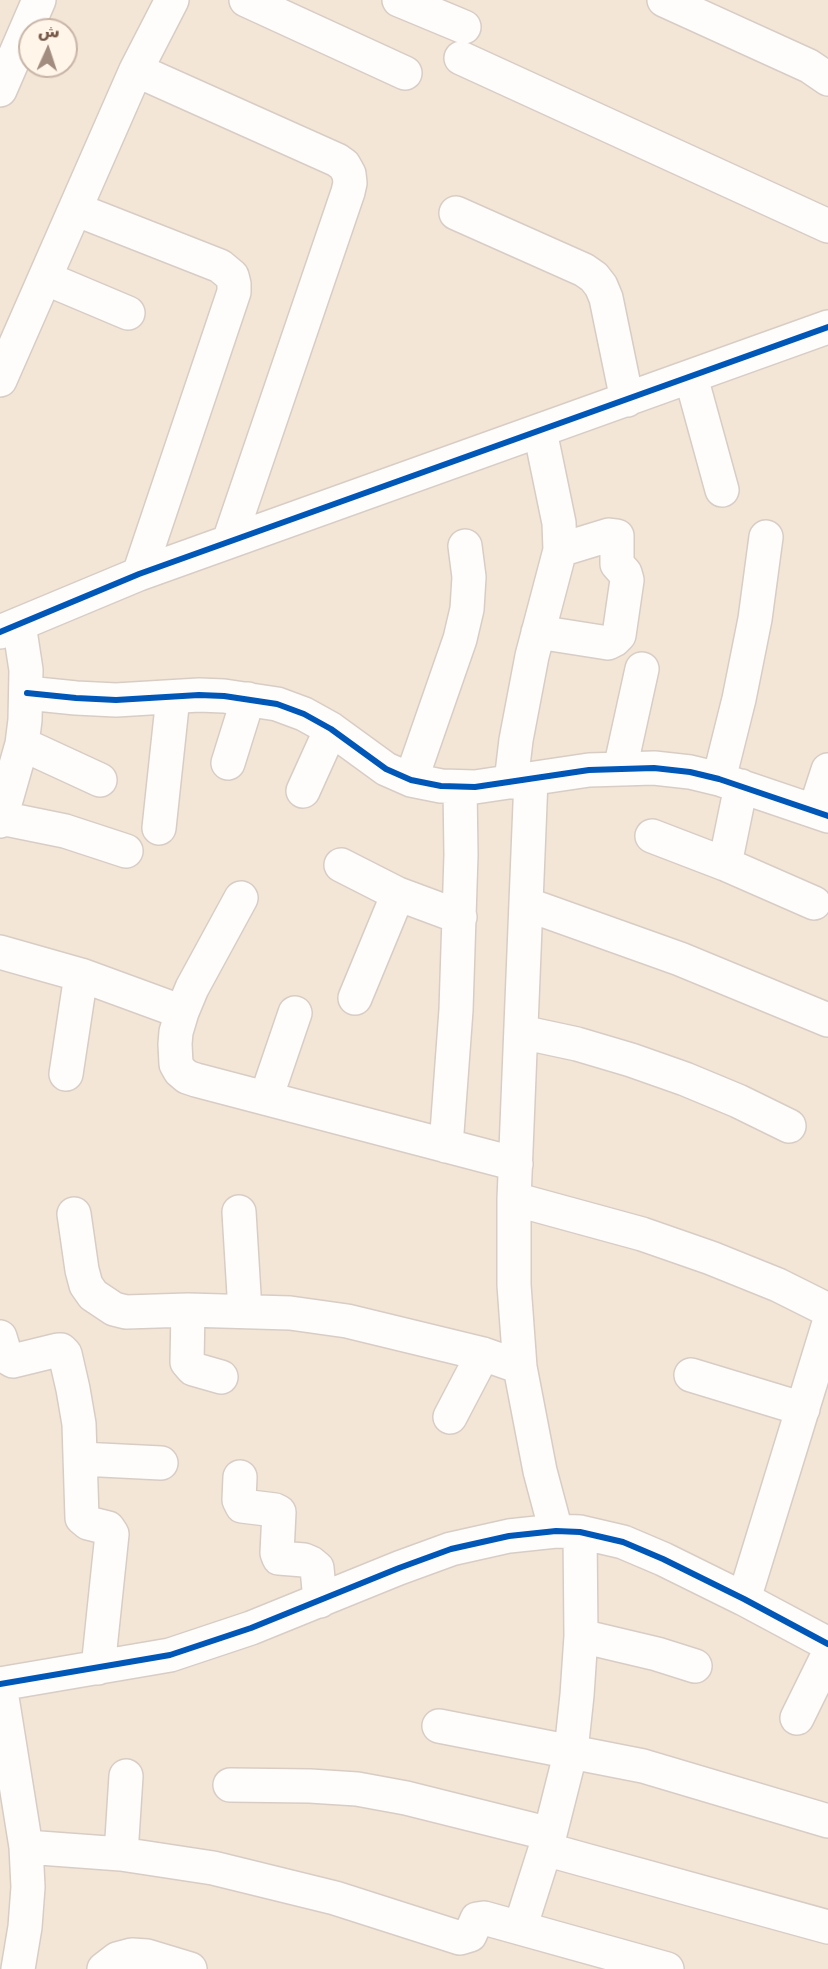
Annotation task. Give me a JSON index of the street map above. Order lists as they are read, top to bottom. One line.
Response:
{"north":"top"}
